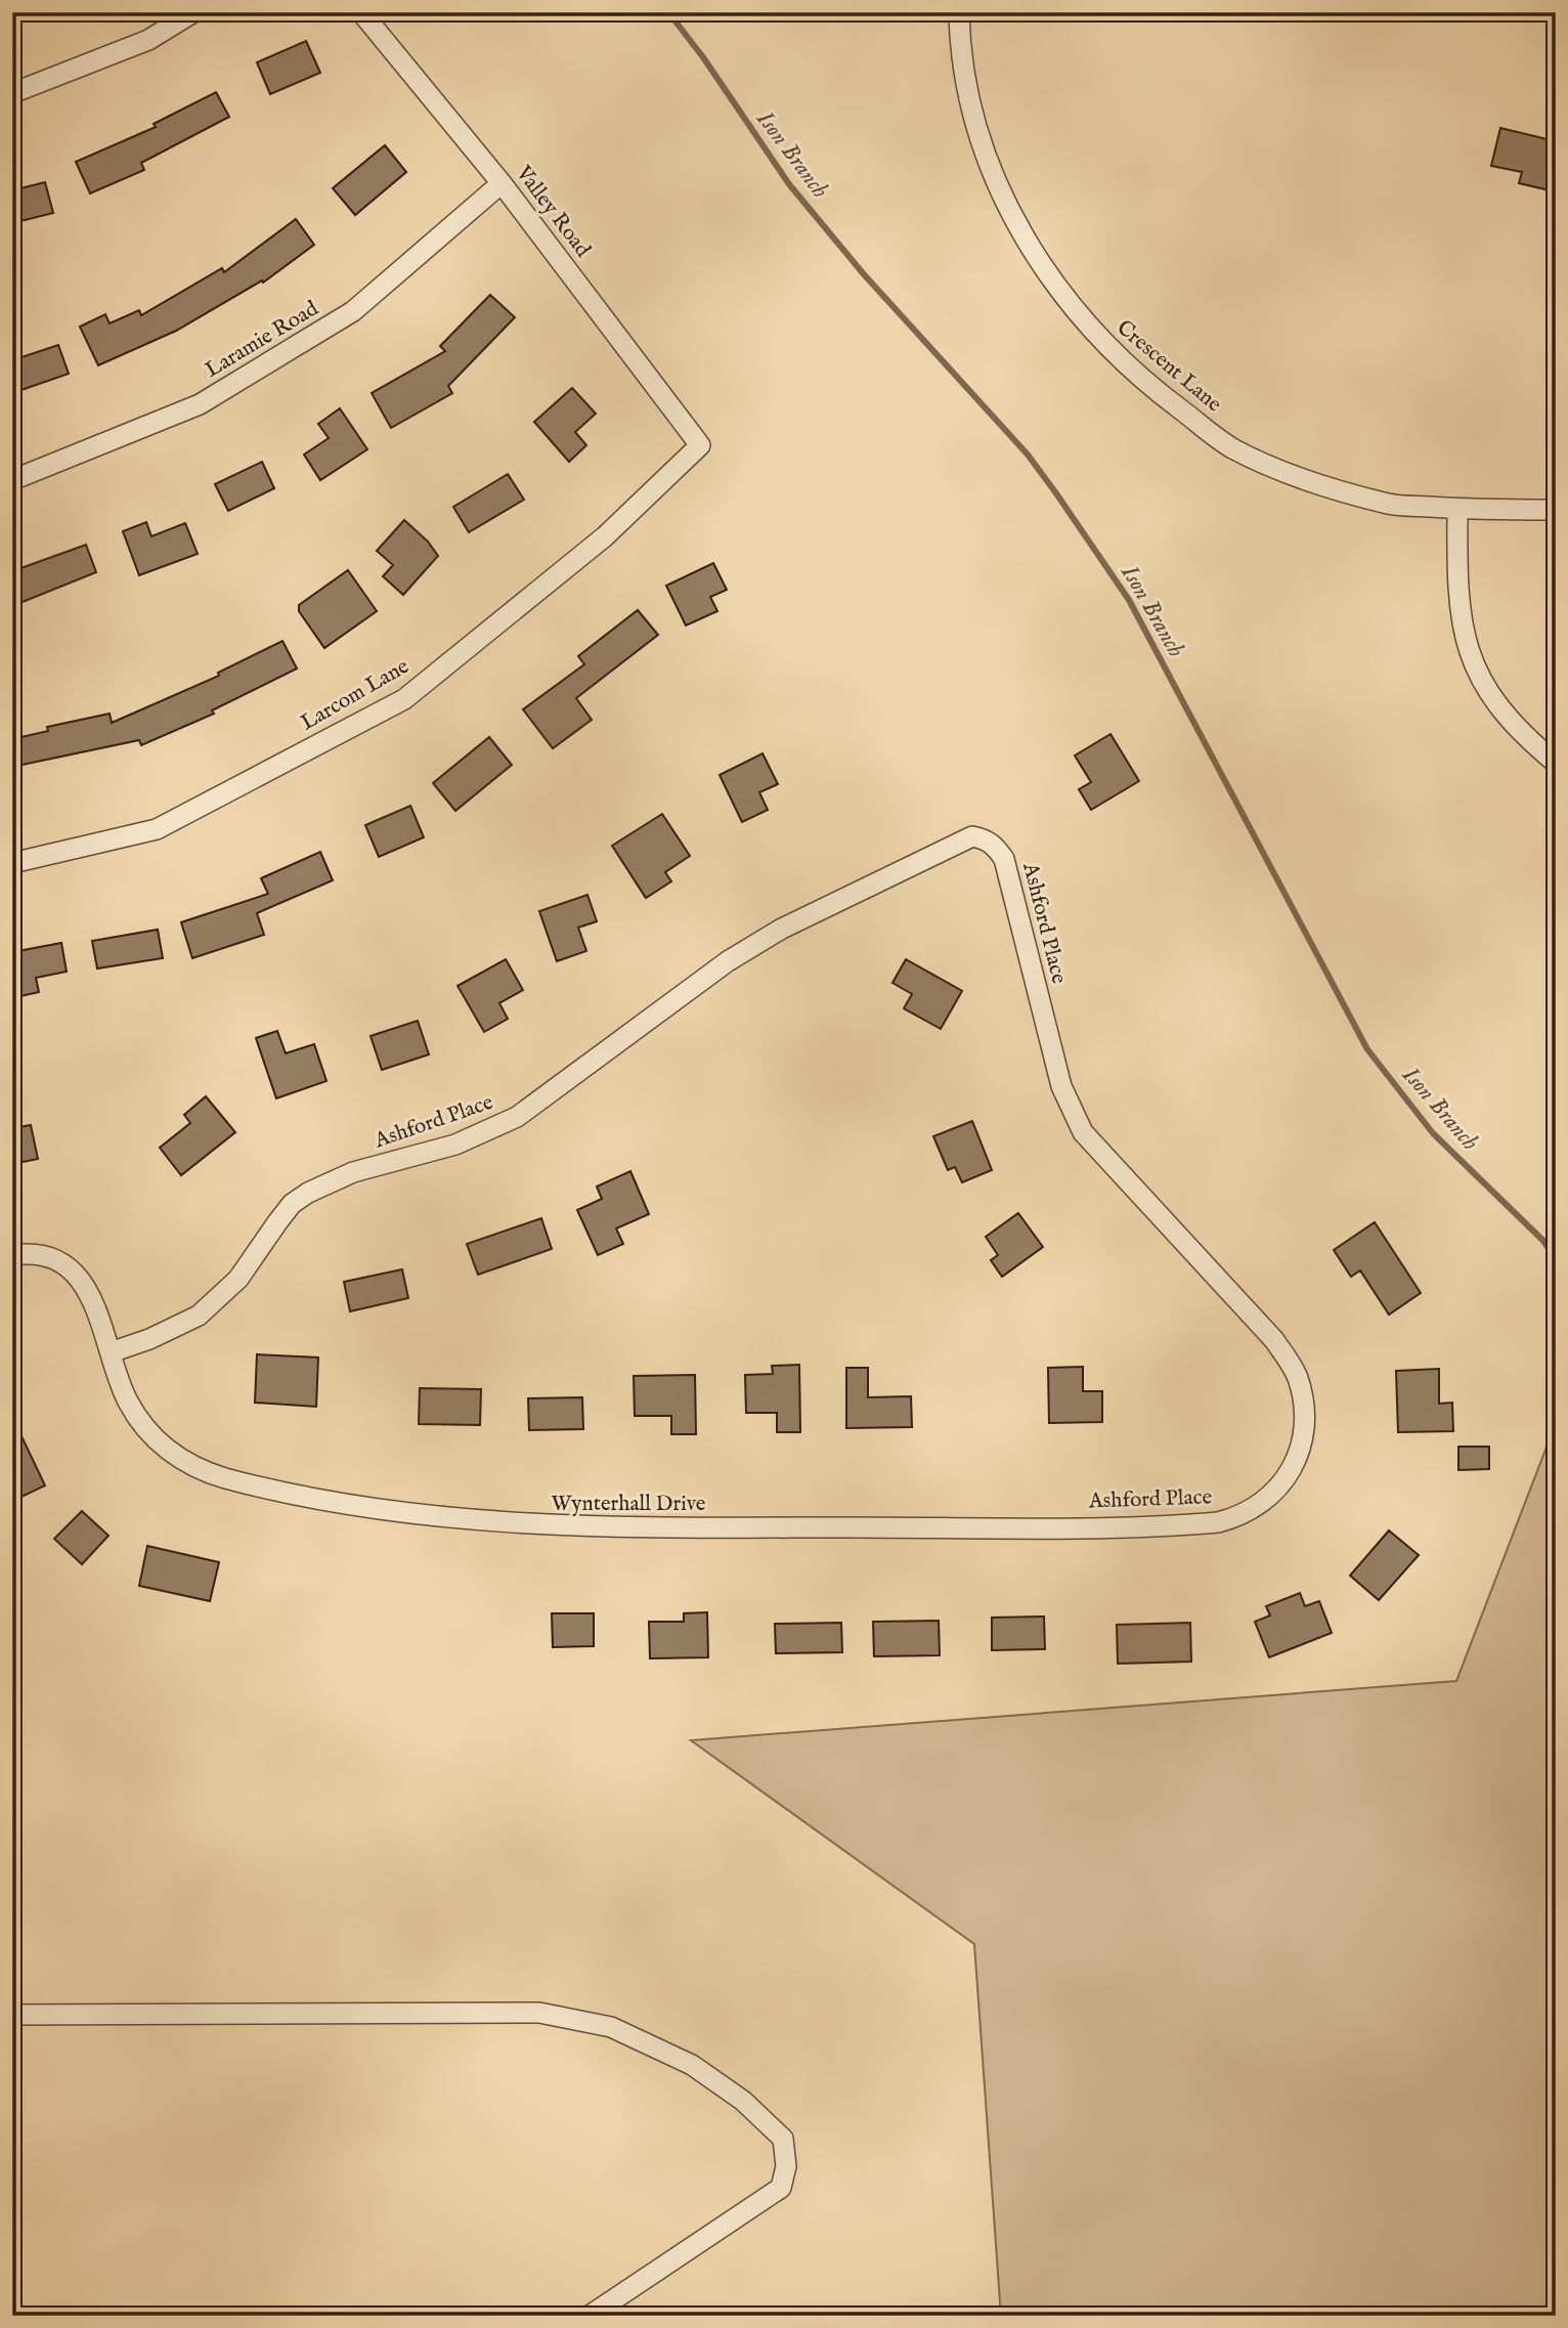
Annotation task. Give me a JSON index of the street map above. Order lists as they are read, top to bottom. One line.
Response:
{"streets":{"street":["Valley Road","Laramie Road","Crescent Lane","Larcom Lane","Ashford Place","Wynterhall Drive"]},"crossings":[["Valley Road","Laramie Road"],["Valley Road","Larcom Lane"],["Ashford Place","Wynterhall Drive"]],"water":["Ison Branch"]}
